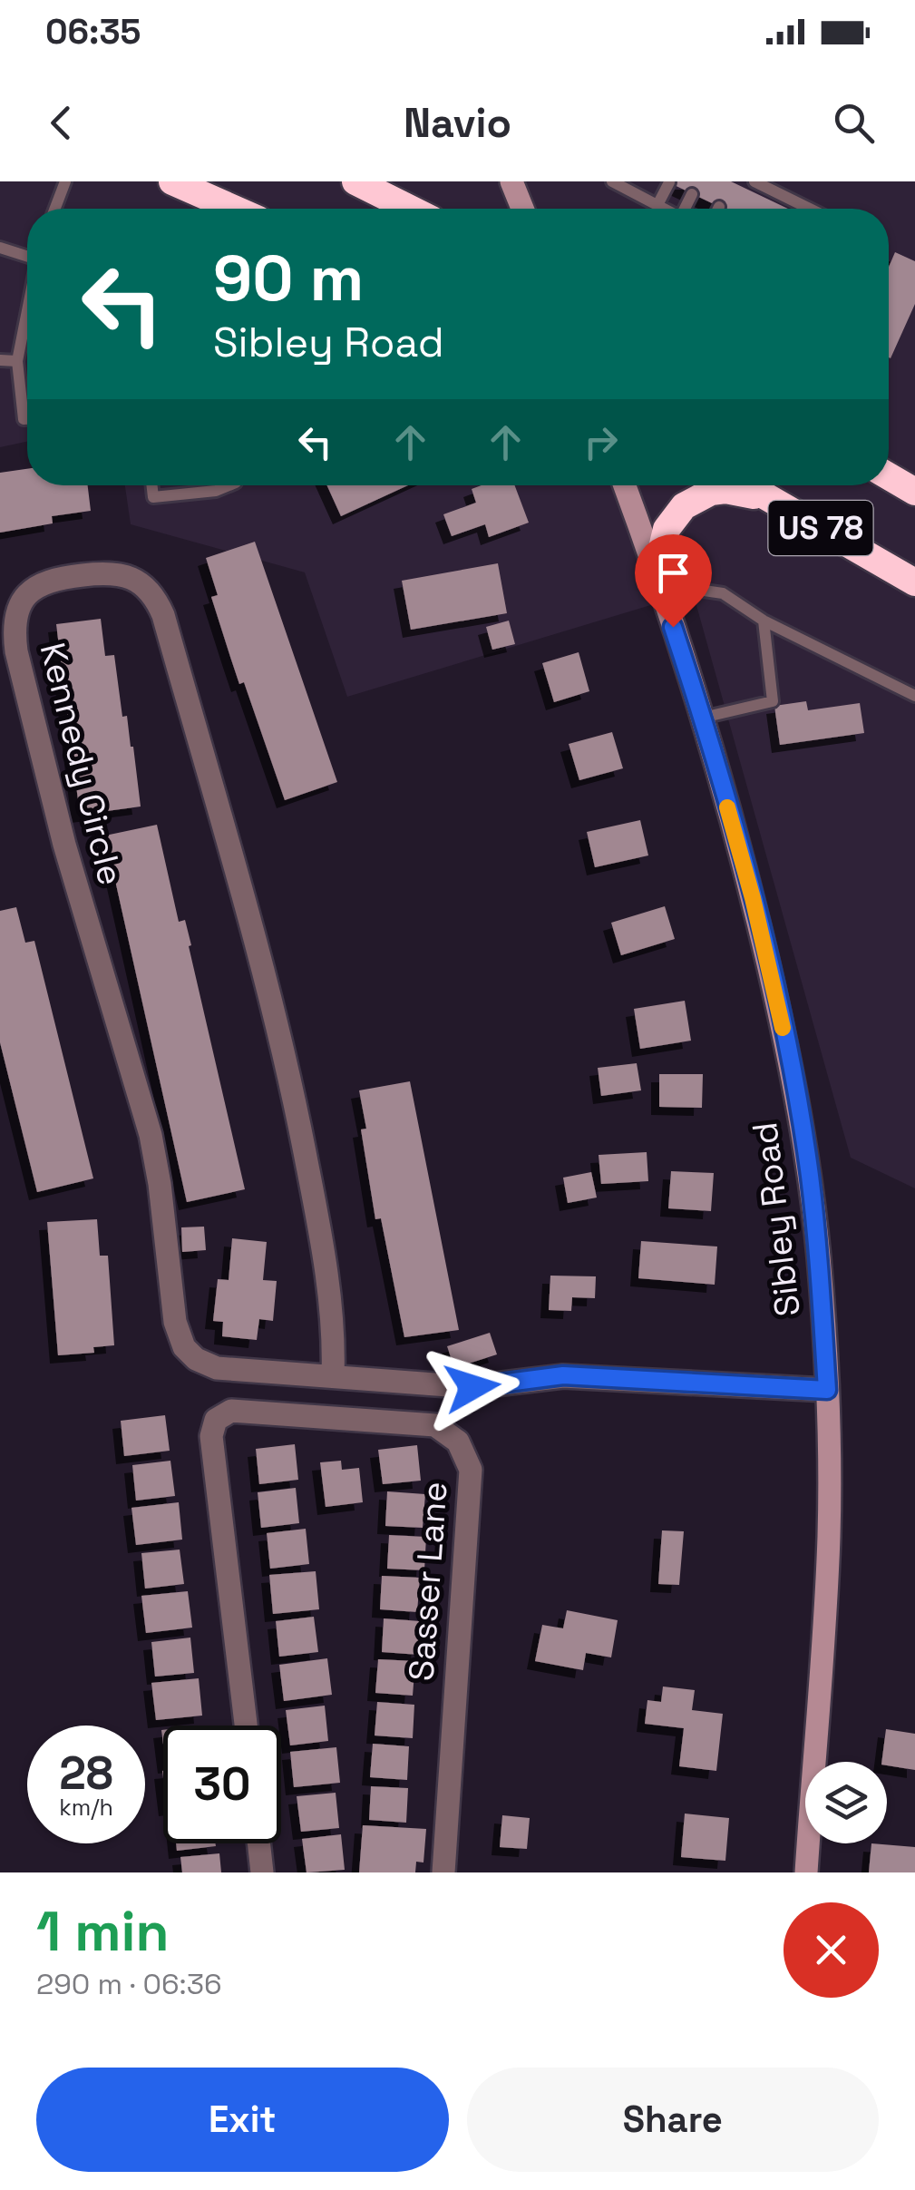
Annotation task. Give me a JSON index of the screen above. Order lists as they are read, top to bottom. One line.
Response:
{"streets":{"highway":["US 78"],"street":["Kennedy Circle","Sibley Road","Sasser Lane"]},"crossings":[["Kennedy Circle","Sibley Road"]],"page":{"status":"06:35","header":"Navio","turn":["90 m","Sibley Road"],"speed":"28 km/h","limit":"30","heading":["1 min","290 m · 06:36"],"buttons":["Exit","Share"]}}
